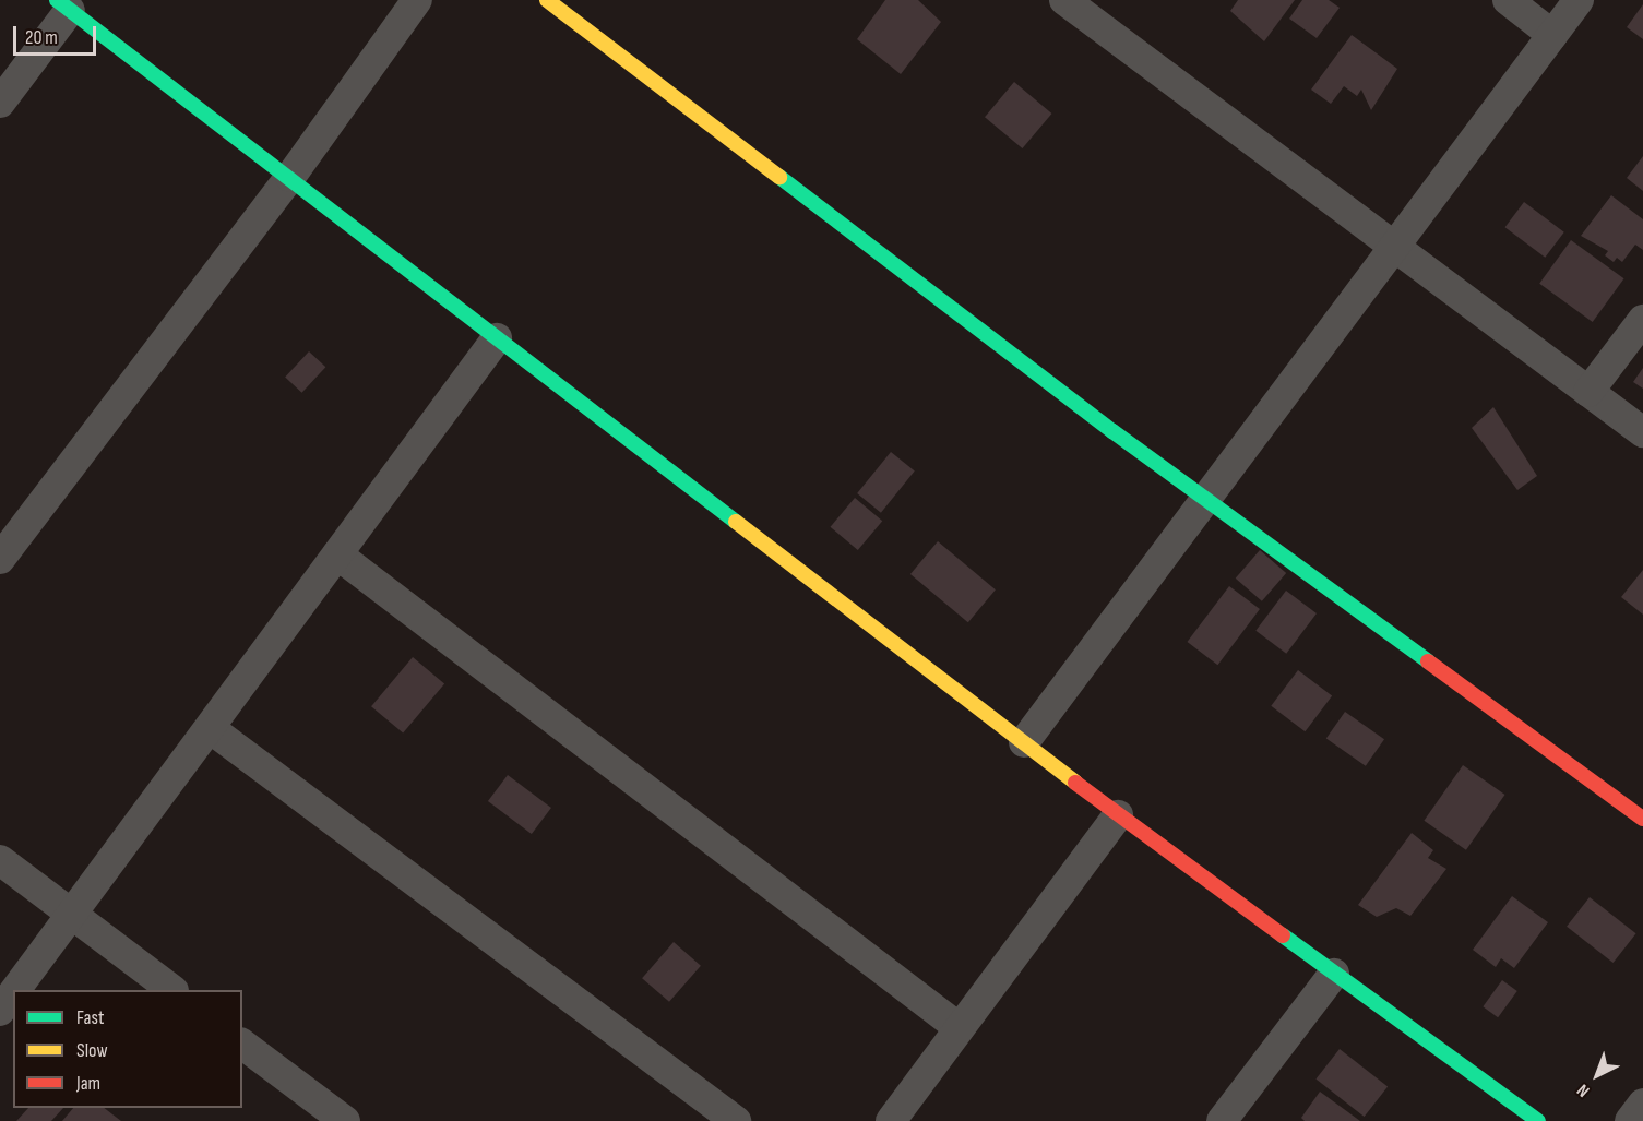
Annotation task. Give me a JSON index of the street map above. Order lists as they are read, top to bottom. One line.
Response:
{"legend":["Fast","Slow","Jam"],"scale_bar":"20 m","north":"bottom left"}
